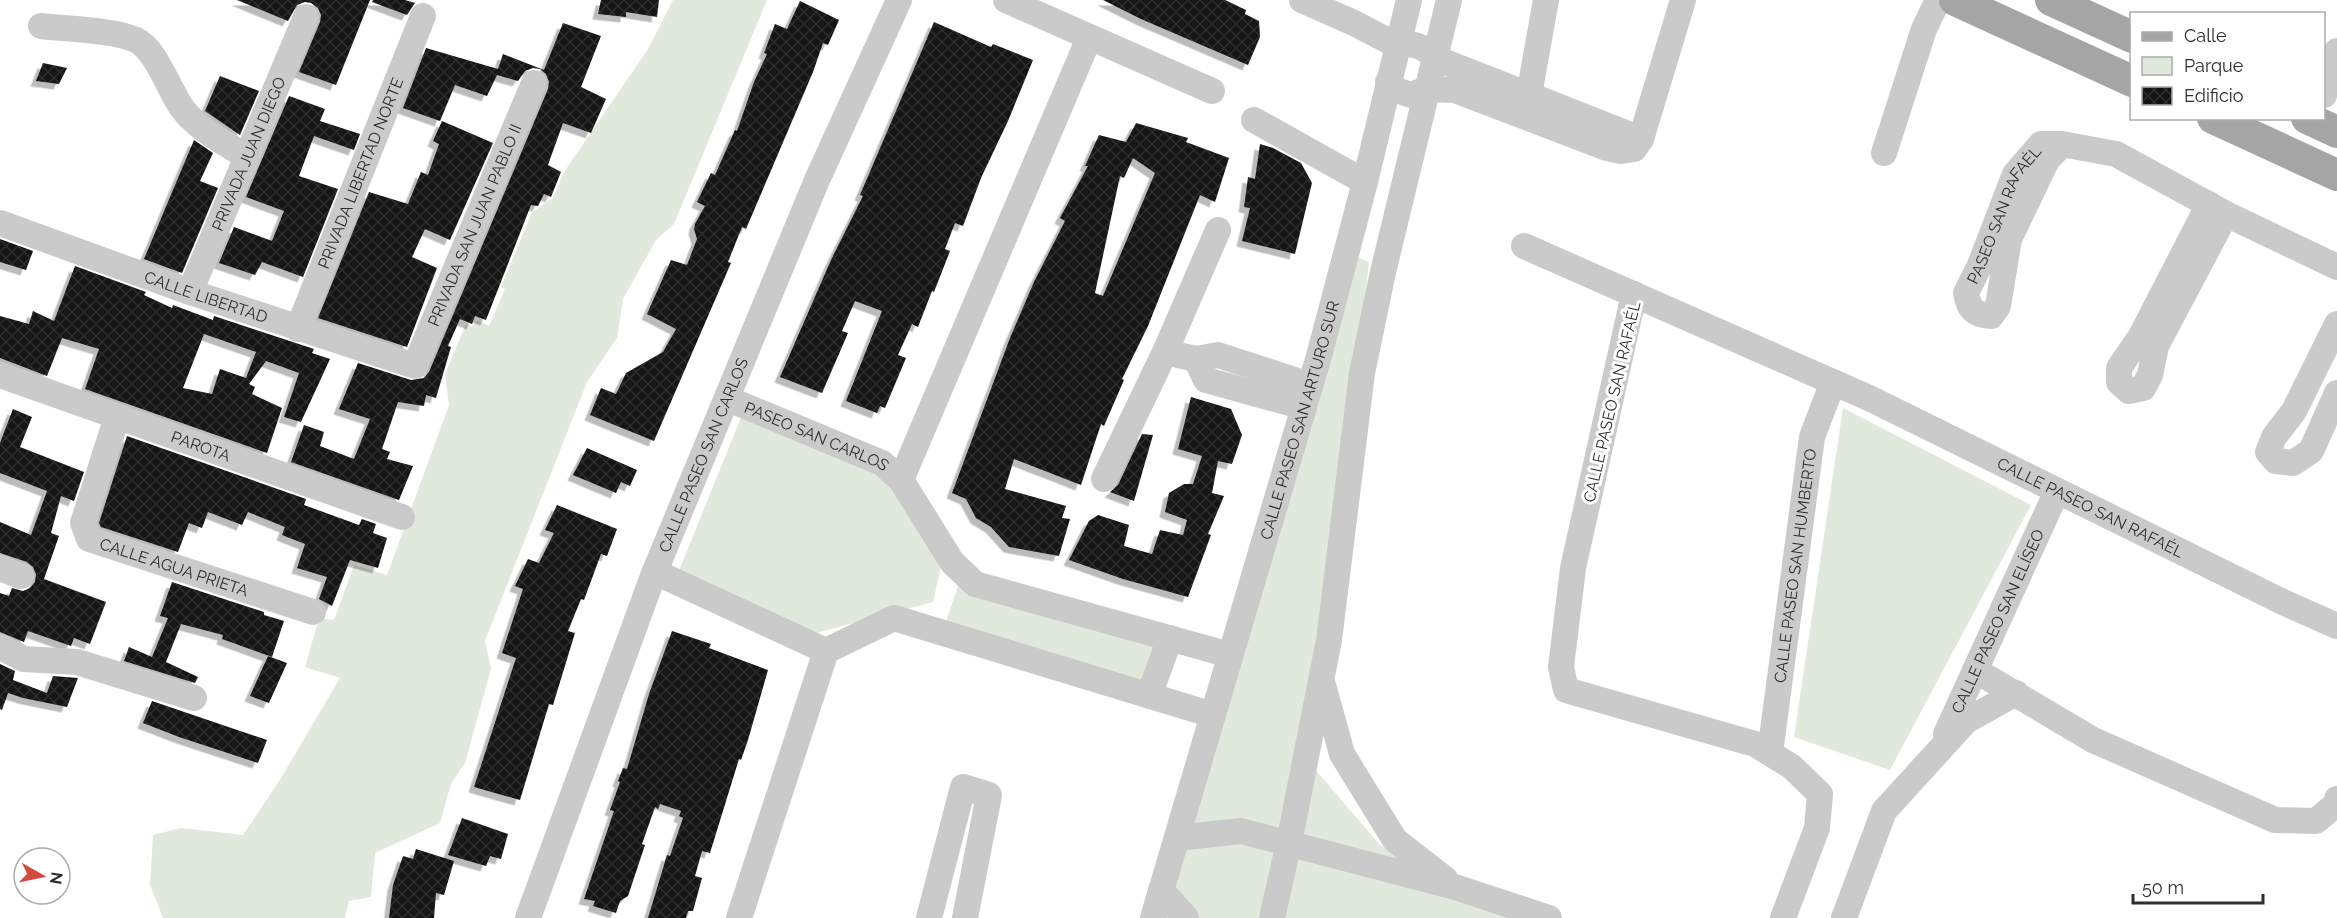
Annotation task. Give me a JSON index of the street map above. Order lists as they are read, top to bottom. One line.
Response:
{"streets":{"street":["PRIVADA JUAN DIEGO","PRIVADA LIBERTAD NORTE","PASEO SAN RAFAÉL","PRIVADA SAN JUAN PABLO II","CALLE LIBERTAD","CALLE PASEO SAN RAFAÉL","CALLE PASEO SAN ARTURO SUR","PASEO SAN CARLOS","PAROTA","CALLE PASEO SAN CARLOS","CALLE PASEO SAN HUMBERTO","CALLE AGUA PRIETA","CALLE PASEO SAN ELÍSEO"]},"crossings":[["PRIVADA JUAN DIEGO","CALLE LIBERTAD"],["PRIVADA LIBERTAD NORTE","CALLE LIBERTAD"],["PRIVADA SAN JUAN PABLO II","CALLE LIBERTAD"],["CALLE PASEO SAN RAFAÉL","CALLE PASEO SAN HUMBERTO"],["CALLE PASEO SAN RAFAÉL","CALLE PASEO SAN ELÍSEO"],["PASEO SAN CARLOS","CALLE PASEO SAN CARLOS"],["PAROTA","CALLE AGUA PRIETA"]],"legend":["Calle","Parque","Edificio"],"scale_bar":"50 m","north":"right"}
